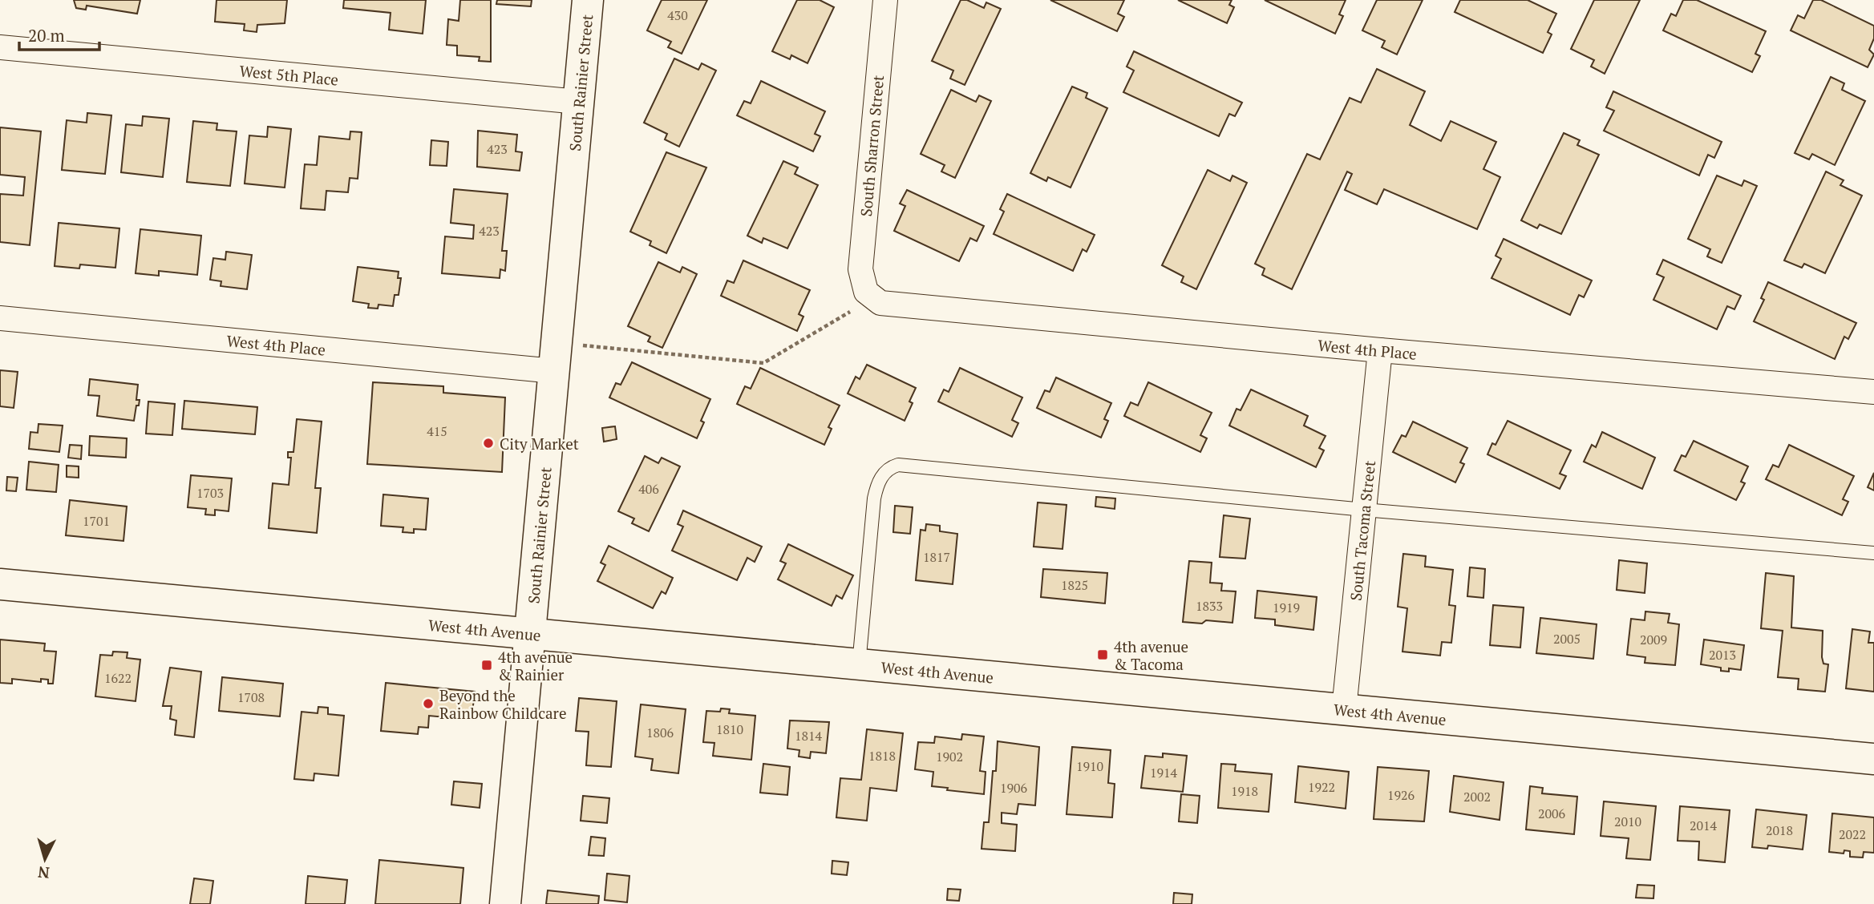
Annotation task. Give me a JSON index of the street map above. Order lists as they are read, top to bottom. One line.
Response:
{"streets":{"street":["West 5th Place","South Rainier Street","South Sharron Street","West 4th Place","South Tacoma Street","West 4th Avenue"]},"crossings":[["West 5th Place","South Rainier Street"],["South Rainier Street","West 4th Place"],["South Rainier Street","West 4th Avenue"],["South Sharron Street","West 4th Place"],["West 4th Place","South Tacoma Street"],["South Tacoma Street","West 4th Avenue"]],"places":{"other":["City Market","Beyond the Rainbow Childcare"],"transit":["4th avenue & Tacoma","4th avenue & Rainier"]},"house_numbers":["430","423","423","415","406","1703","1701","1817","1825","1833","1919","2005","2009","2013","1622","1708","1810","1806","1814","1818","1902","1910","1914","1922","1906","1918","1926","2002","2006","2010","2014","2018","2022"],"scale_bar":"20 m","north":"bottom"}
